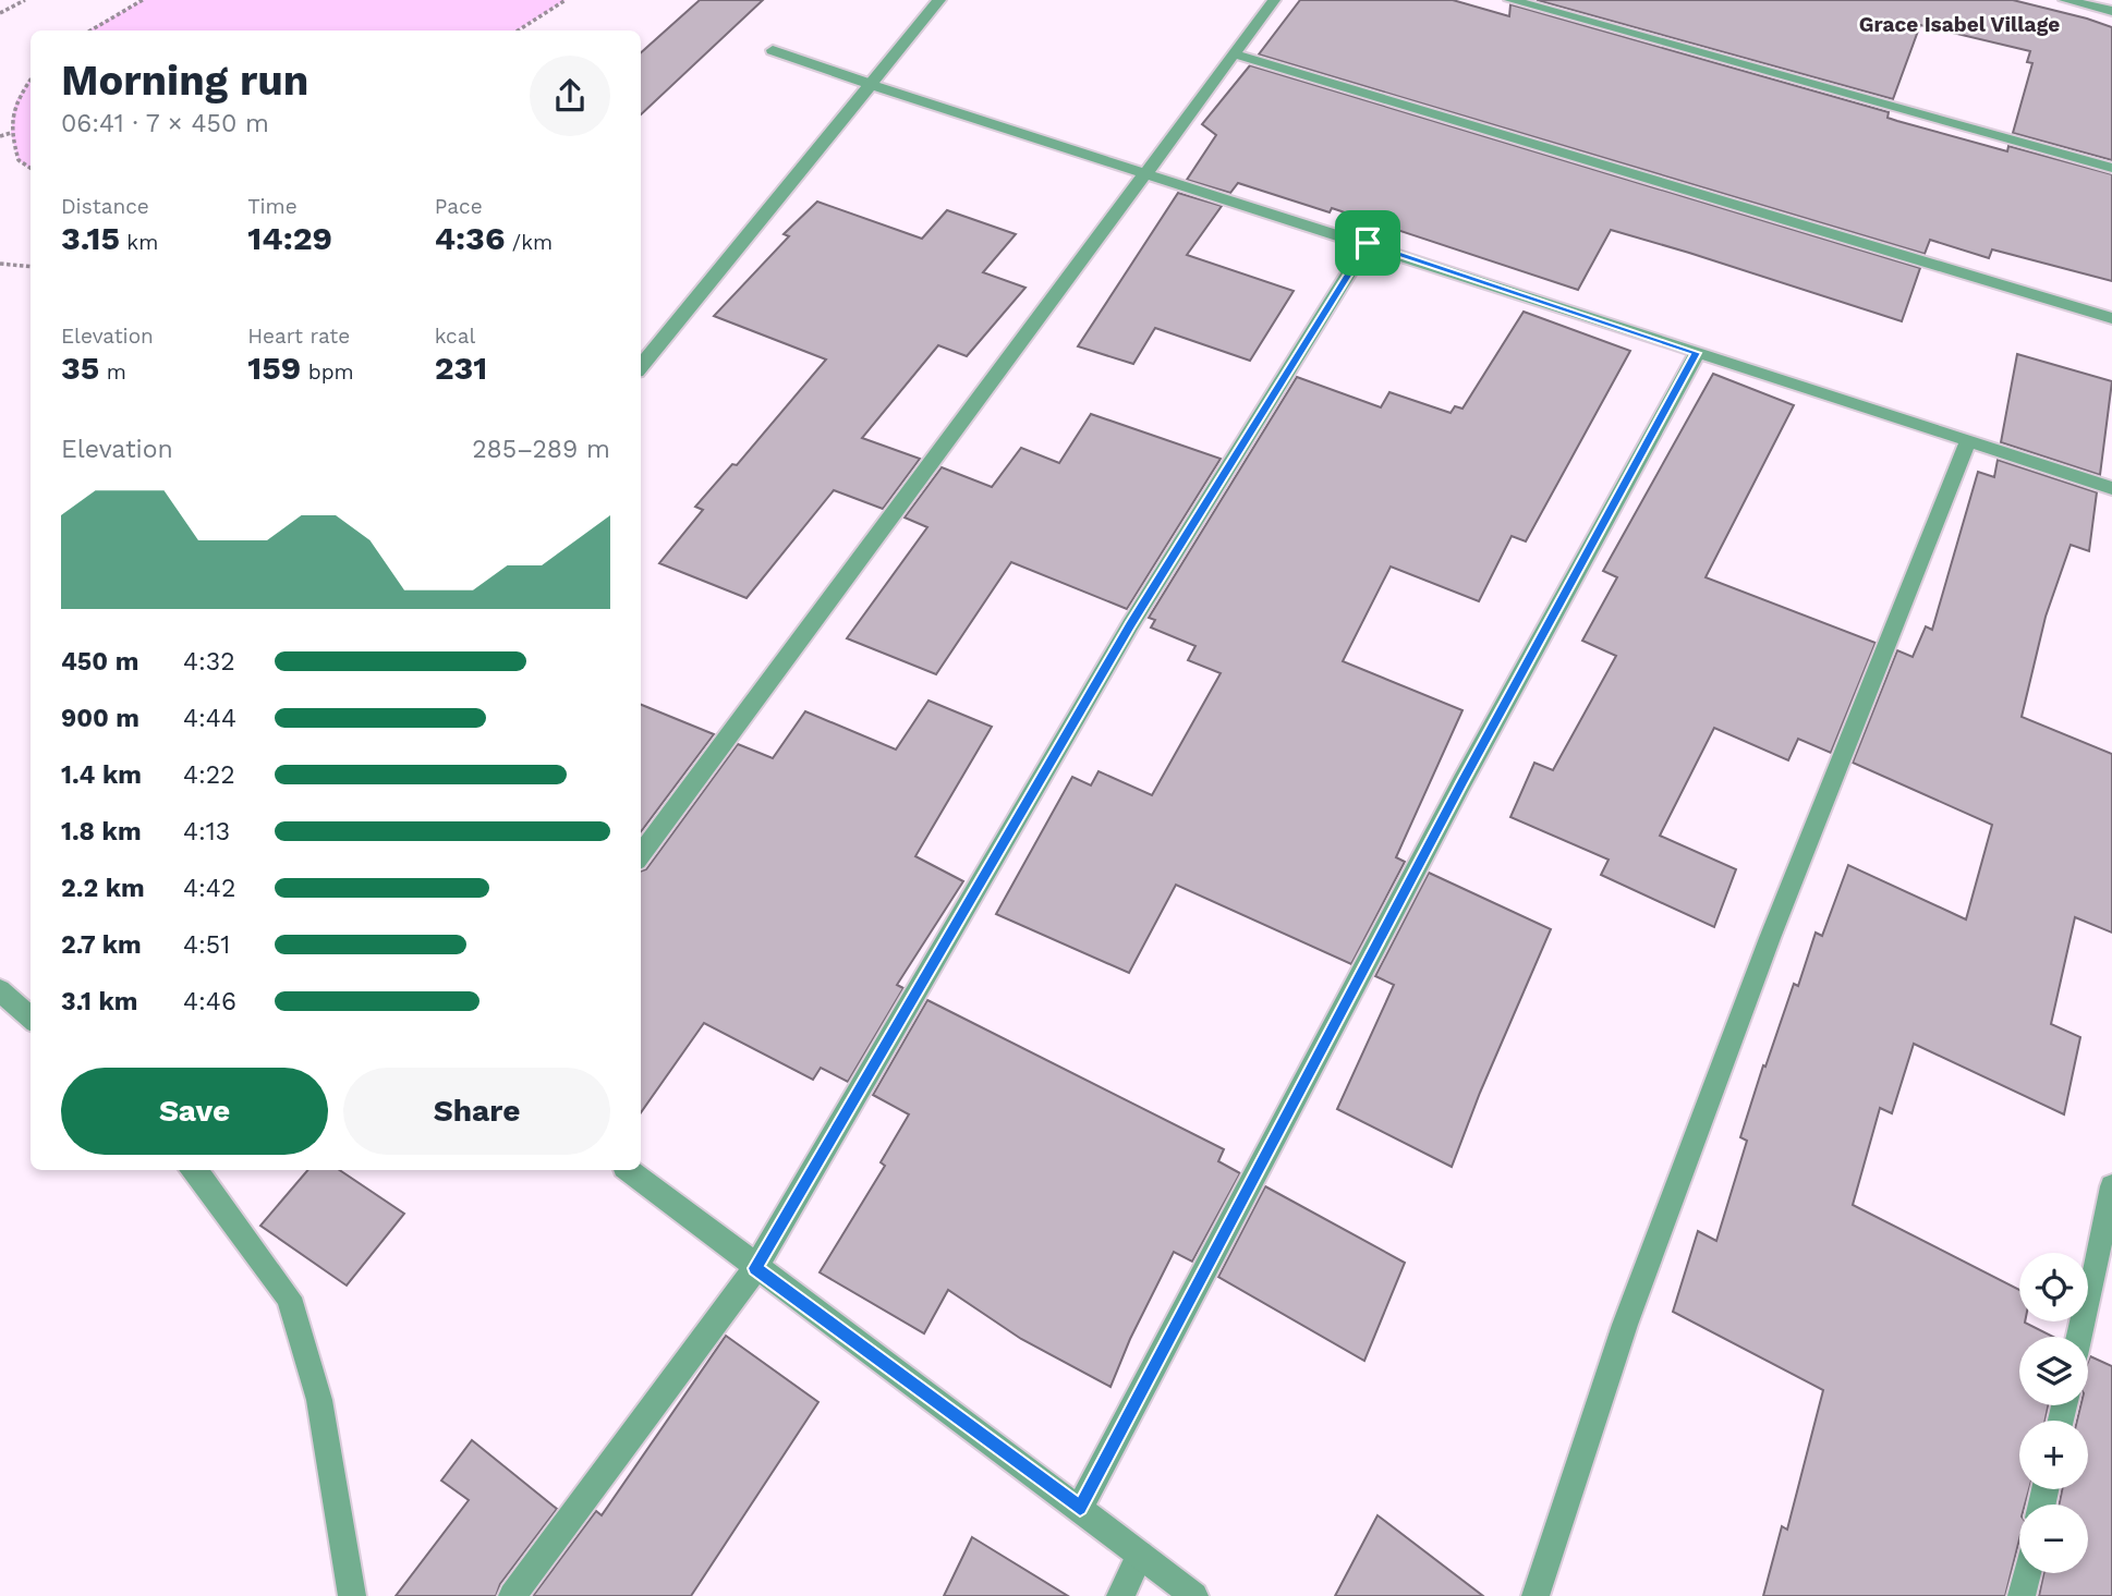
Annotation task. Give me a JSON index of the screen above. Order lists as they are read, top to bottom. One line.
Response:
{"districts":["Grace Isabel Village"],"page":{"heading":["Morning run","06:41 · 7 × 450 m"],"stats":[["Distance","3.15 km"],["Time","14:29"],["Pace","4:36 /km"],["Elevation","35 m"],["Heart rate","159 bpm"],["kcal","231"]],"chart":["Elevation","285–289 m"],"list":[{"name":"450 m","note":"4:32"},{"name":"900 m","note":"4:44"},{"name":"1.4 km","note":"4:22"},{"name":"1.8 km","note":"4:13"},{"name":"2.2 km","note":"4:42"},{"name":"2.7 km","note":"4:51"},{"name":"3.1 km","note":"4:46"}],"buttons":["Save","Share"],"map_buttons":["+","−"]}}
